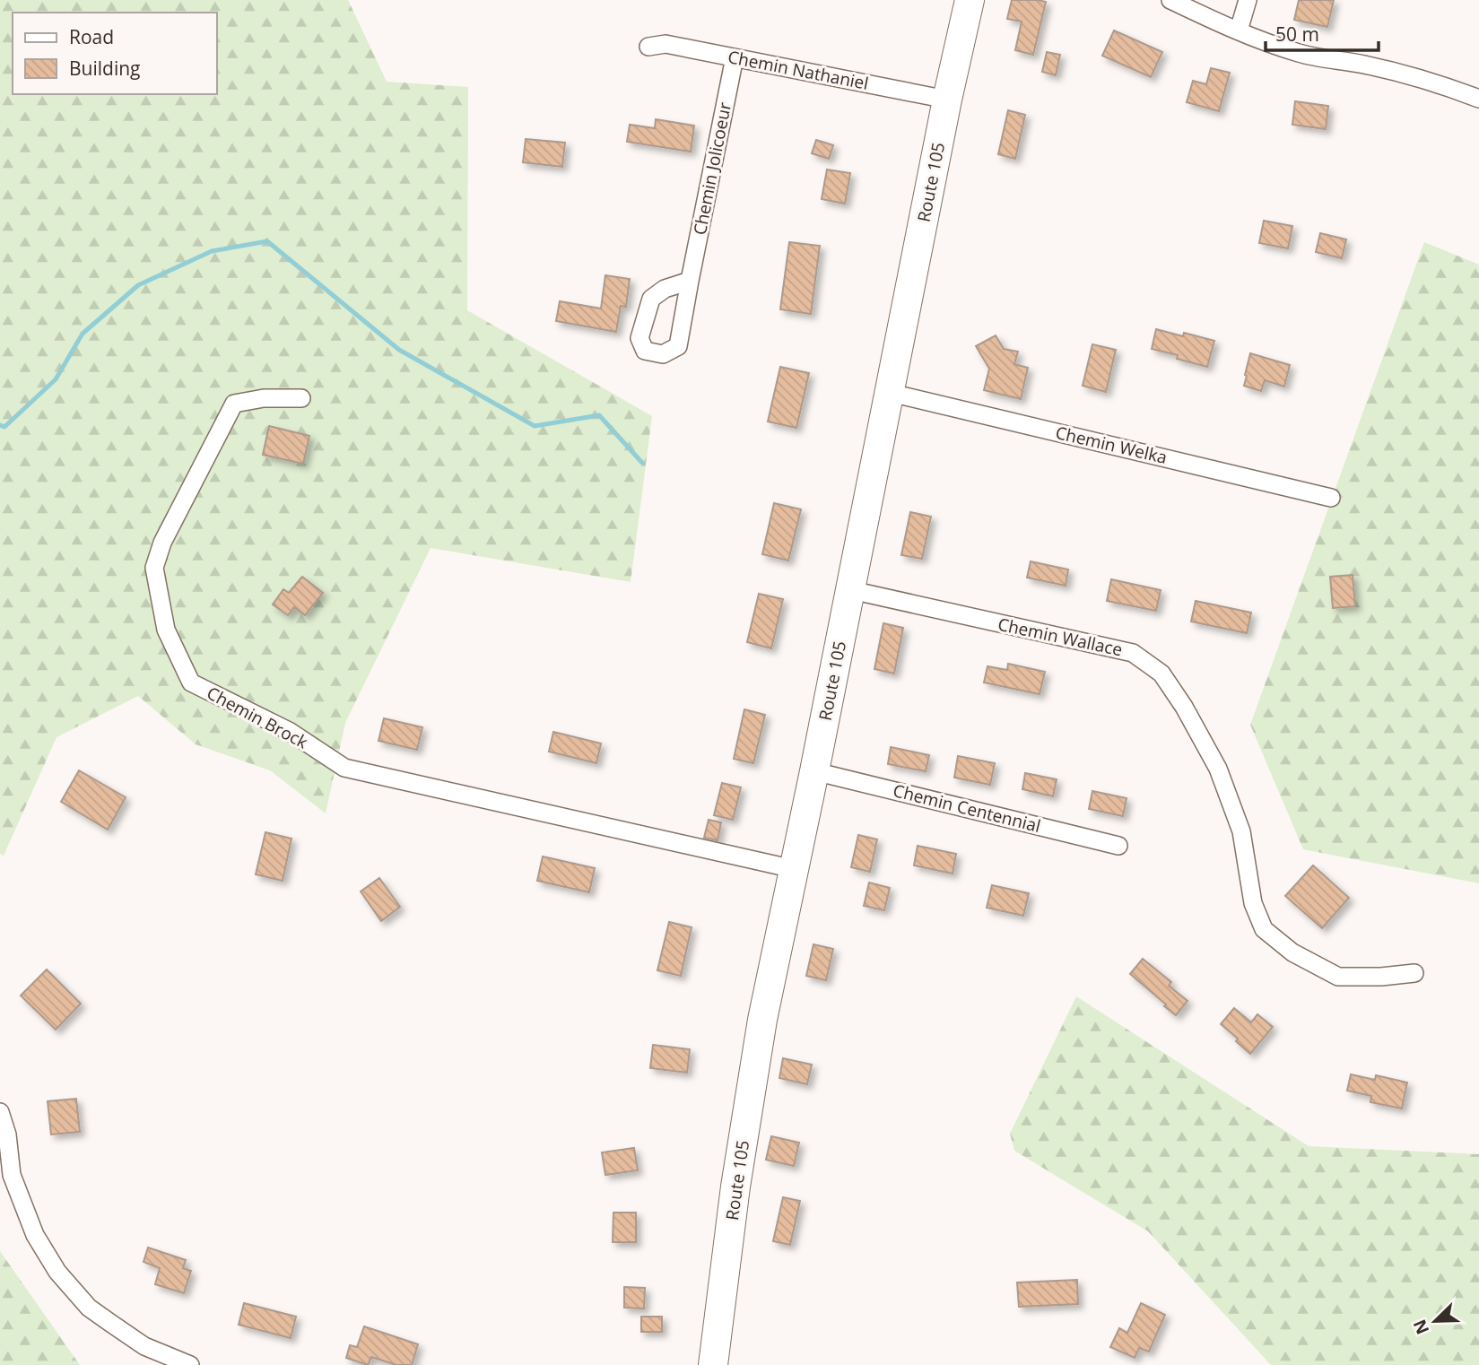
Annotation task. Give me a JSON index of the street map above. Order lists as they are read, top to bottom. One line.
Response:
{"streets":{"main road":["Route 105"],"street":["Chemin Nathaniel","Chemin Jolicoeur","Chemin Welka","Chemin Wallace","Chemin Brock","Chemin Centennial"]},"crossings":[["Chemin Nathaniel","Chemin Jolicoeur"],["Chemin Nathaniel","Route 105"],["Route 105","Chemin Welka"],["Route 105","Chemin Wallace"],["Route 105","Chemin Brock"],["Route 105","Chemin Centennial"]],"legend":["Road","Building"],"scale_bar":"50 m","north":"bottom left"}
